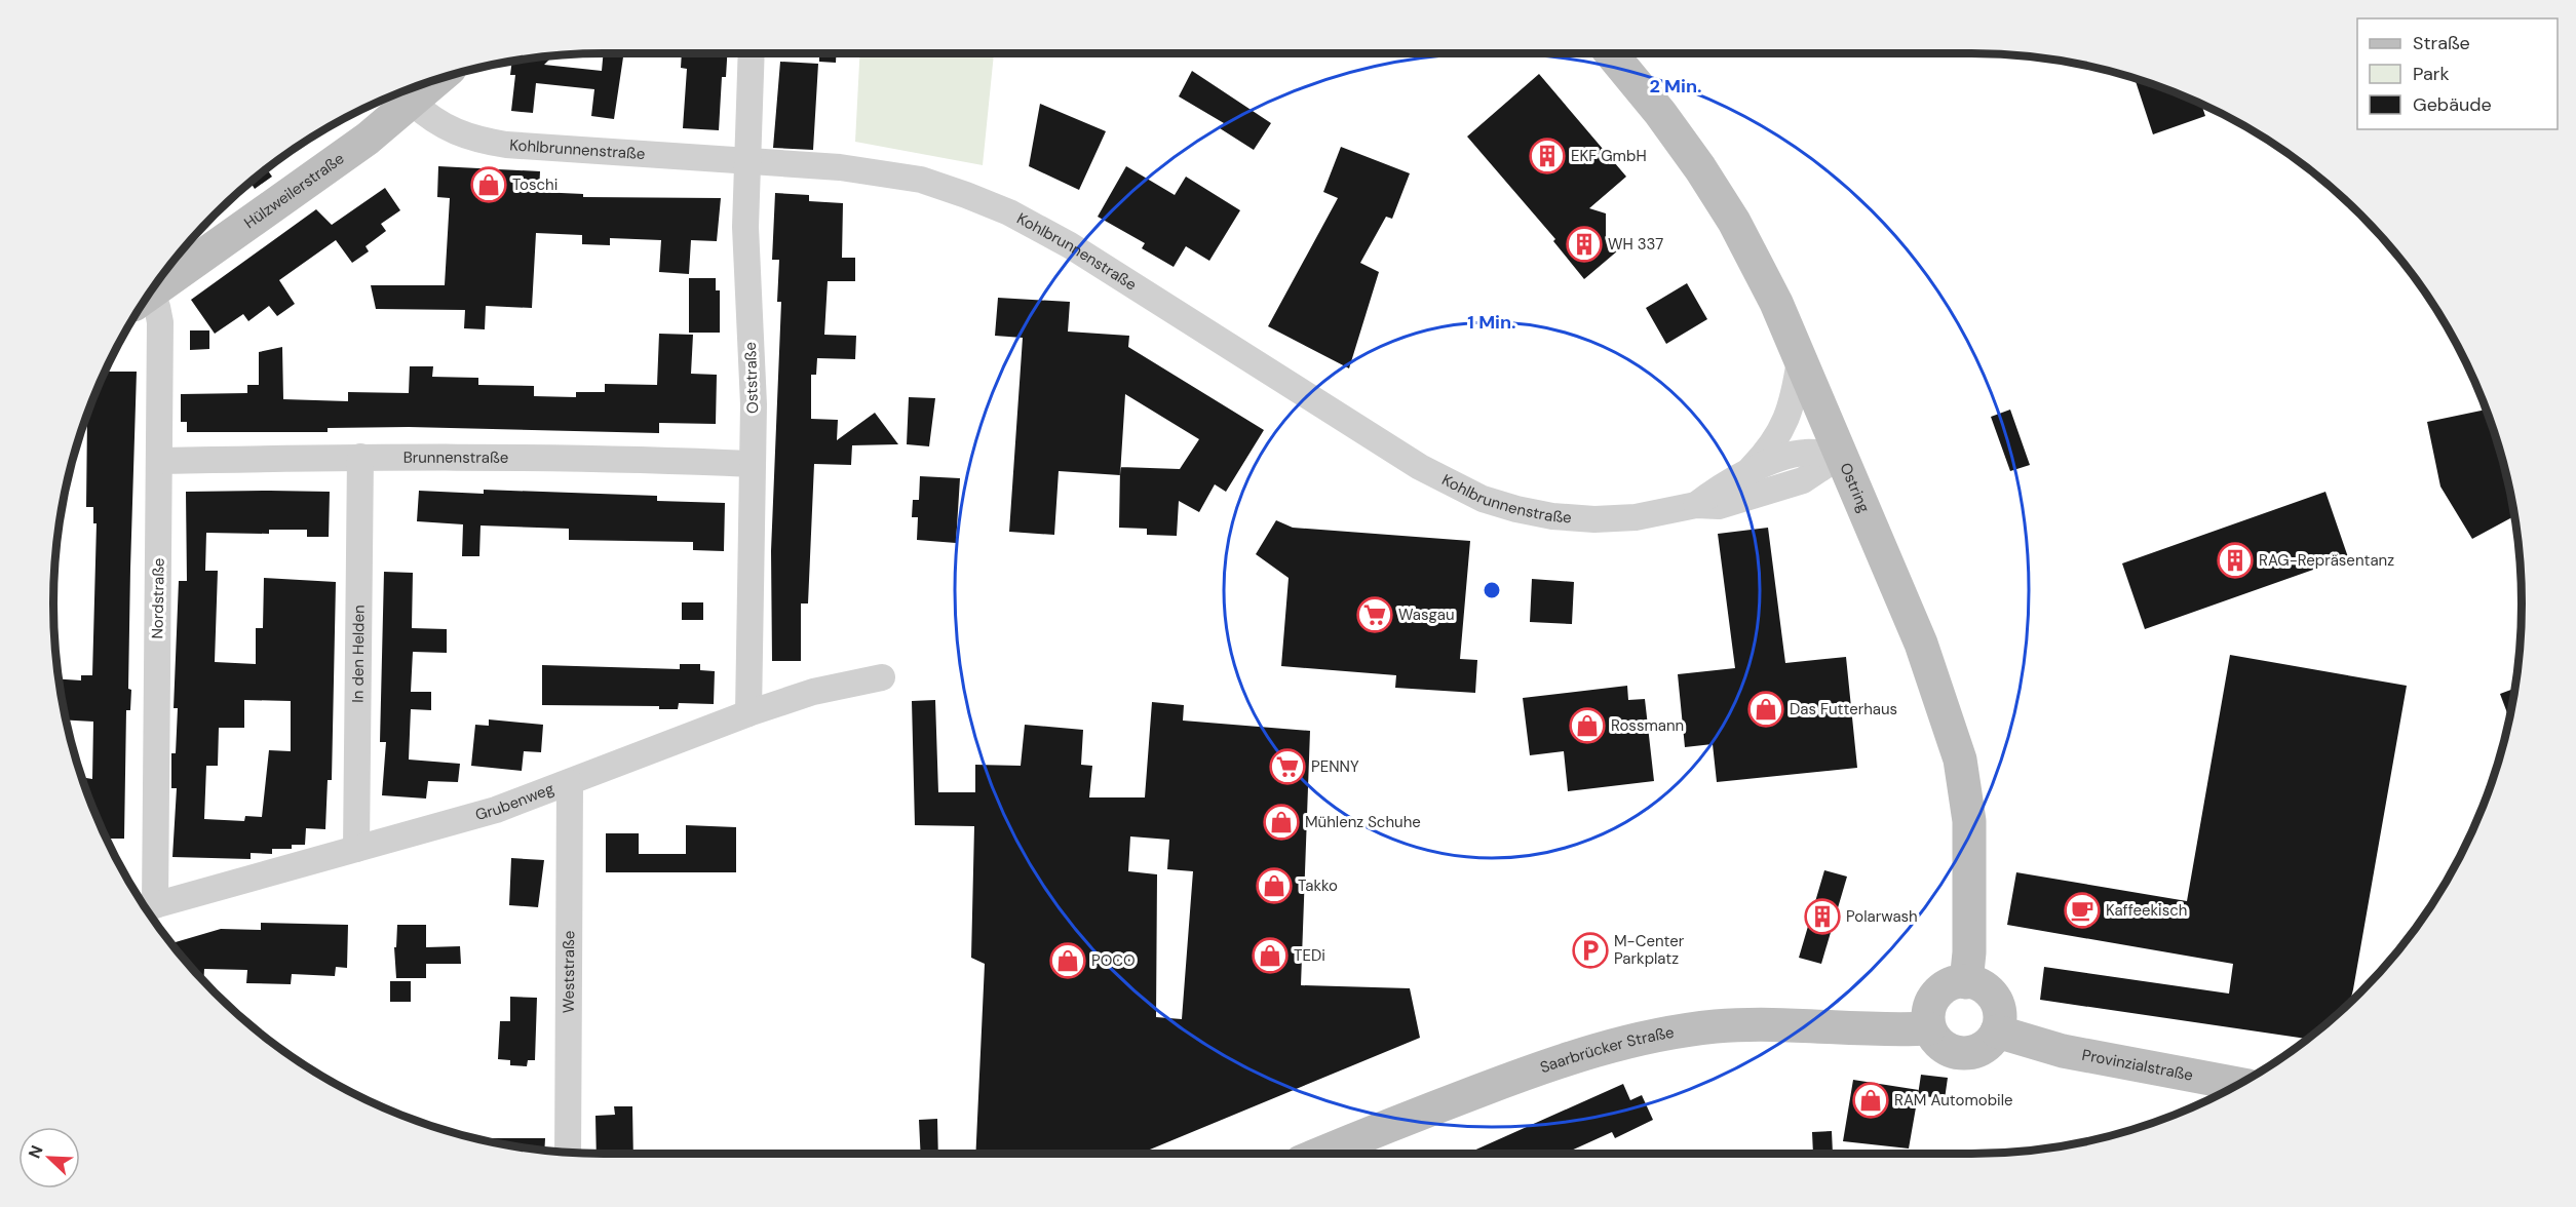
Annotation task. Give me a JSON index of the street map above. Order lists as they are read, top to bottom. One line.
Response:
{"streets":{"street":["Kohlbrunnenstraße","Hülzweilerstraße","Oststraße","Brunnenstraße","Ostring","Nordstraße","In den Helden","Grubenweg","Weststraße","Saarbrücker Straße","Provinzialstraße"]},"crossings":[["Kohlbrunnenstraße","Hülzweilerstraße"],["Kohlbrunnenstraße","Oststraße"],["Kohlbrunnenstraße","Ostring"],["Oststraße","Brunnenstraße"],["Oststraße","Grubenweg"],["Brunnenstraße","Nordstraße"],["Brunnenstraße","In den Helden"],["Ostring","Saarbrücker Straße"],["Ostring","Provinzialstraße"],["Nordstraße","Grubenweg"],["In den Helden","Grubenweg"],["Grubenweg","Weststraße"],["Saarbrücker Straße","Provinzialstraße"]],"places":{"building":["EKF GmbH","WH 337","RAG-Repräsentanz","Polarwash"],"shop":["Toschi","Das Futterhaus","Rossmann","Mühlenz Schuhe","Takko","TEDi","POCO","RAM Automobile"],"supermarket":["Wasgau","PENNY"],"cafe":["Kaffeekisch"],"parking":["M-Center Parkplatz"]},"legend":["Straße","Park","Gebäude"],"north":"top left","rings":["2 Min.","1 Min."]}
